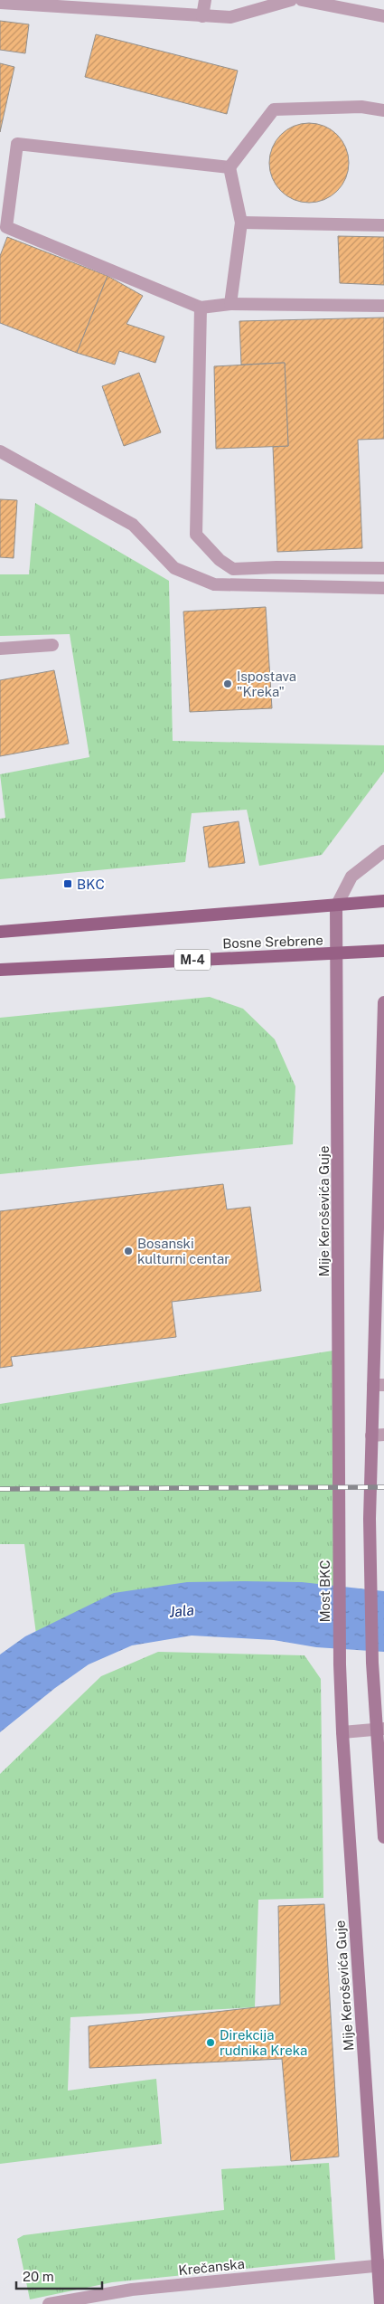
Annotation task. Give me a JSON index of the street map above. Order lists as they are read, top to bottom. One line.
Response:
{"streets":{"main road":["Bosne Srebrene","M-4","Mije Keroševića Guje","Most BKC"],"street":["Krečanska"]},"crossings":[["Bosne Srebrene","Mije Keroševića Guje"],["Mije Keroševića Guje","Most BKC"],["Mije Keroševića Guje","Krečanska"]],"water":["Jala"],"places":{"other":["Ispostava \"Kreka\"","Bosanski kulturni centar","Direkcija rudnika Kreka"],"transit":["BKC"]},"scale_bar":"20 m"}
